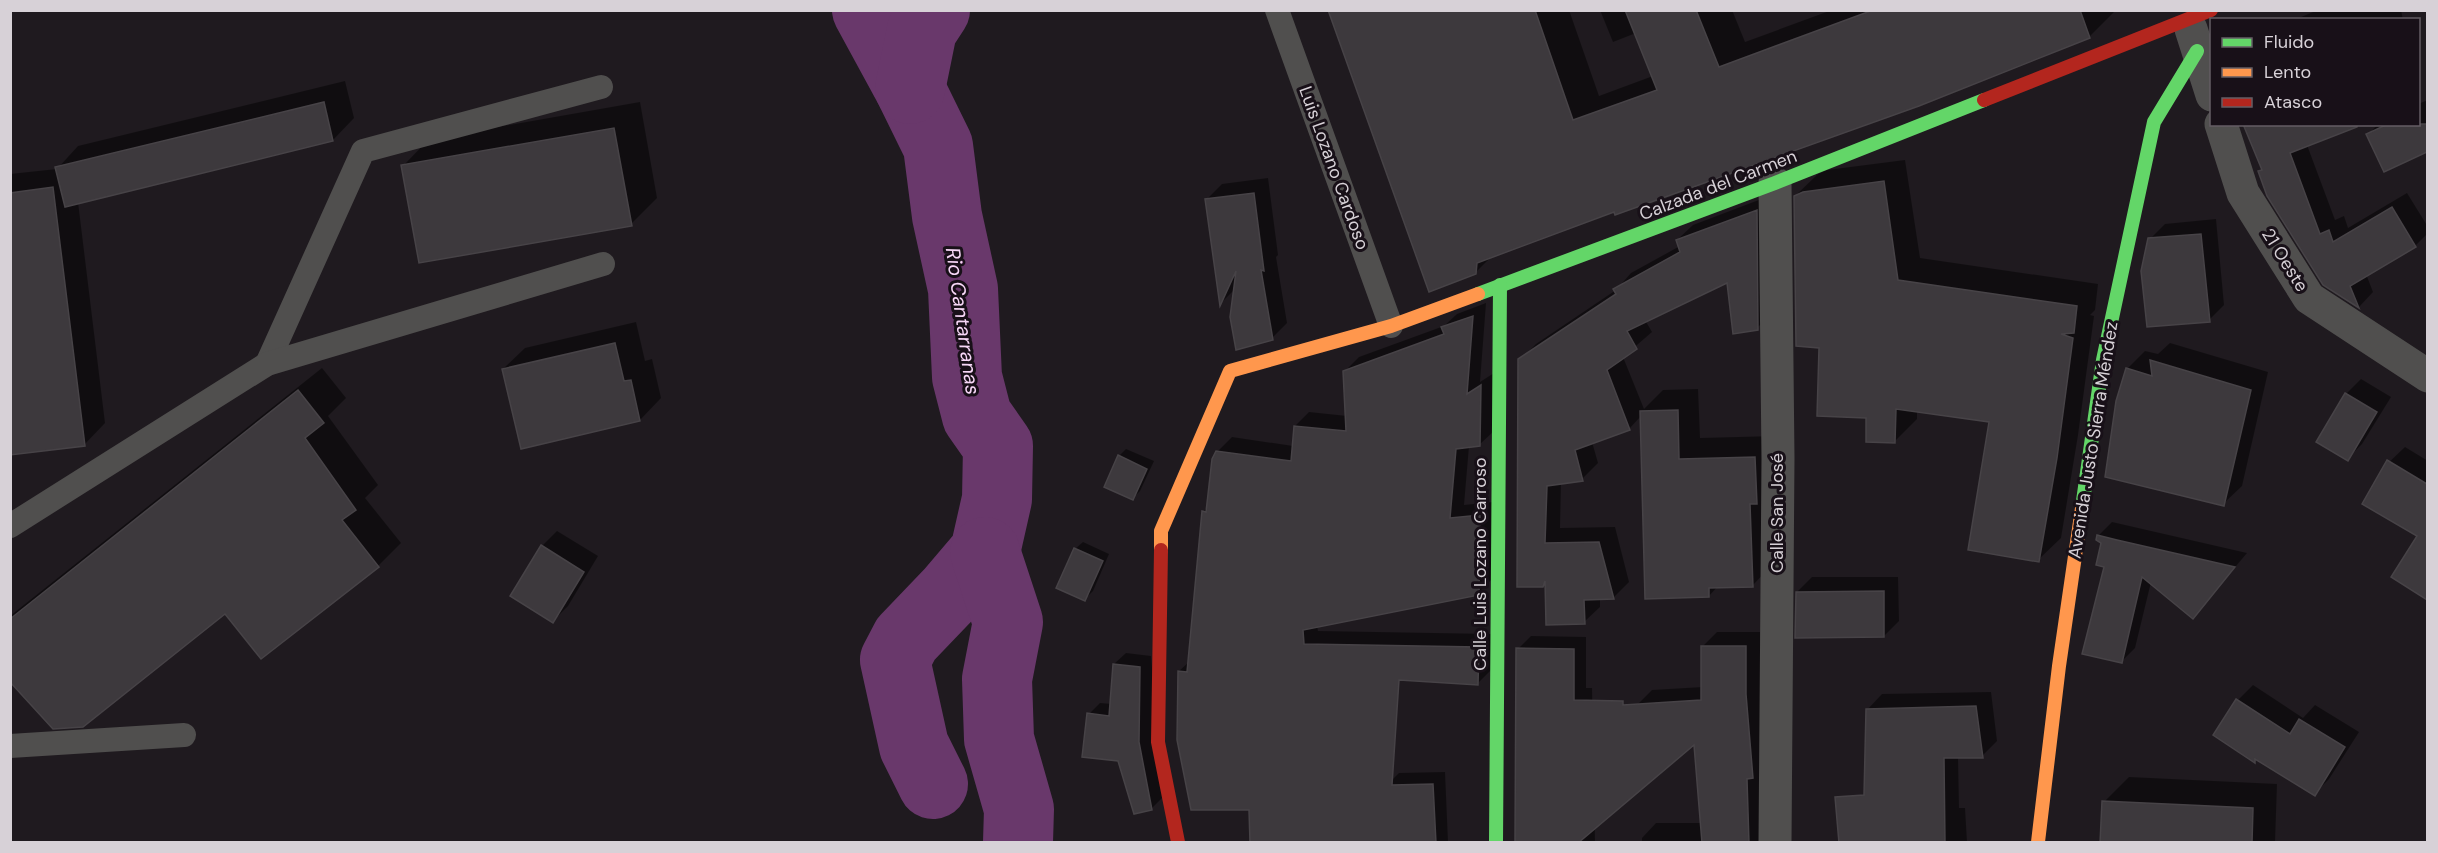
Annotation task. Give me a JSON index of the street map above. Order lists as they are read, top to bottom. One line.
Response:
{"streets":{"street":["Calzada del Carmen","21 Oeste","Avenida Justo Sierra Méndez","Calle San José","Calle Luis Lozano Carroso"],"lane":["Luis Lozano Cardoso"]},"crossings":[["Luis Lozano Cardoso","Calzada del Carmen"],["Calzada del Carmen","Avenida Justo Sierra Méndez"],["Calzada del Carmen","Calle San José"],["Calzada del Carmen","Calle Luis Lozano Carroso"]],"water":["Rio Cantarranas"],"legend":["Fluido","Lento","Atasco"]}
